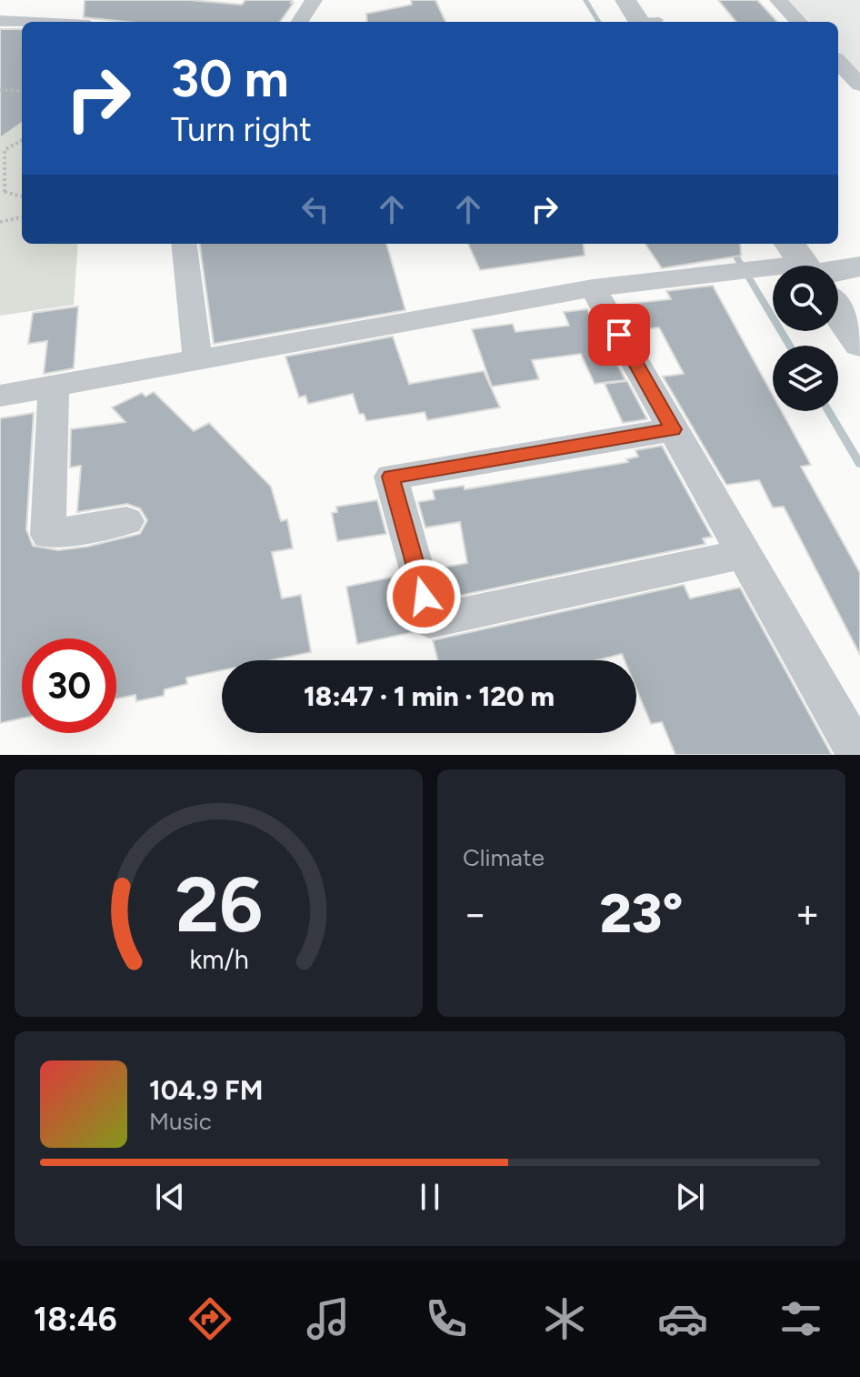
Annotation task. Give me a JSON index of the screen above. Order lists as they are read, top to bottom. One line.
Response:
{"page":{"turn":["30 m","Turn right"],"limit":"30","trip":"18:47 · 1 min · 120 m","tile":"Climate","heat":["−","23°","+"],"song":["104.9 FM","Music"],"tabs":"18:46","gauge":["26","km/h"]}}
